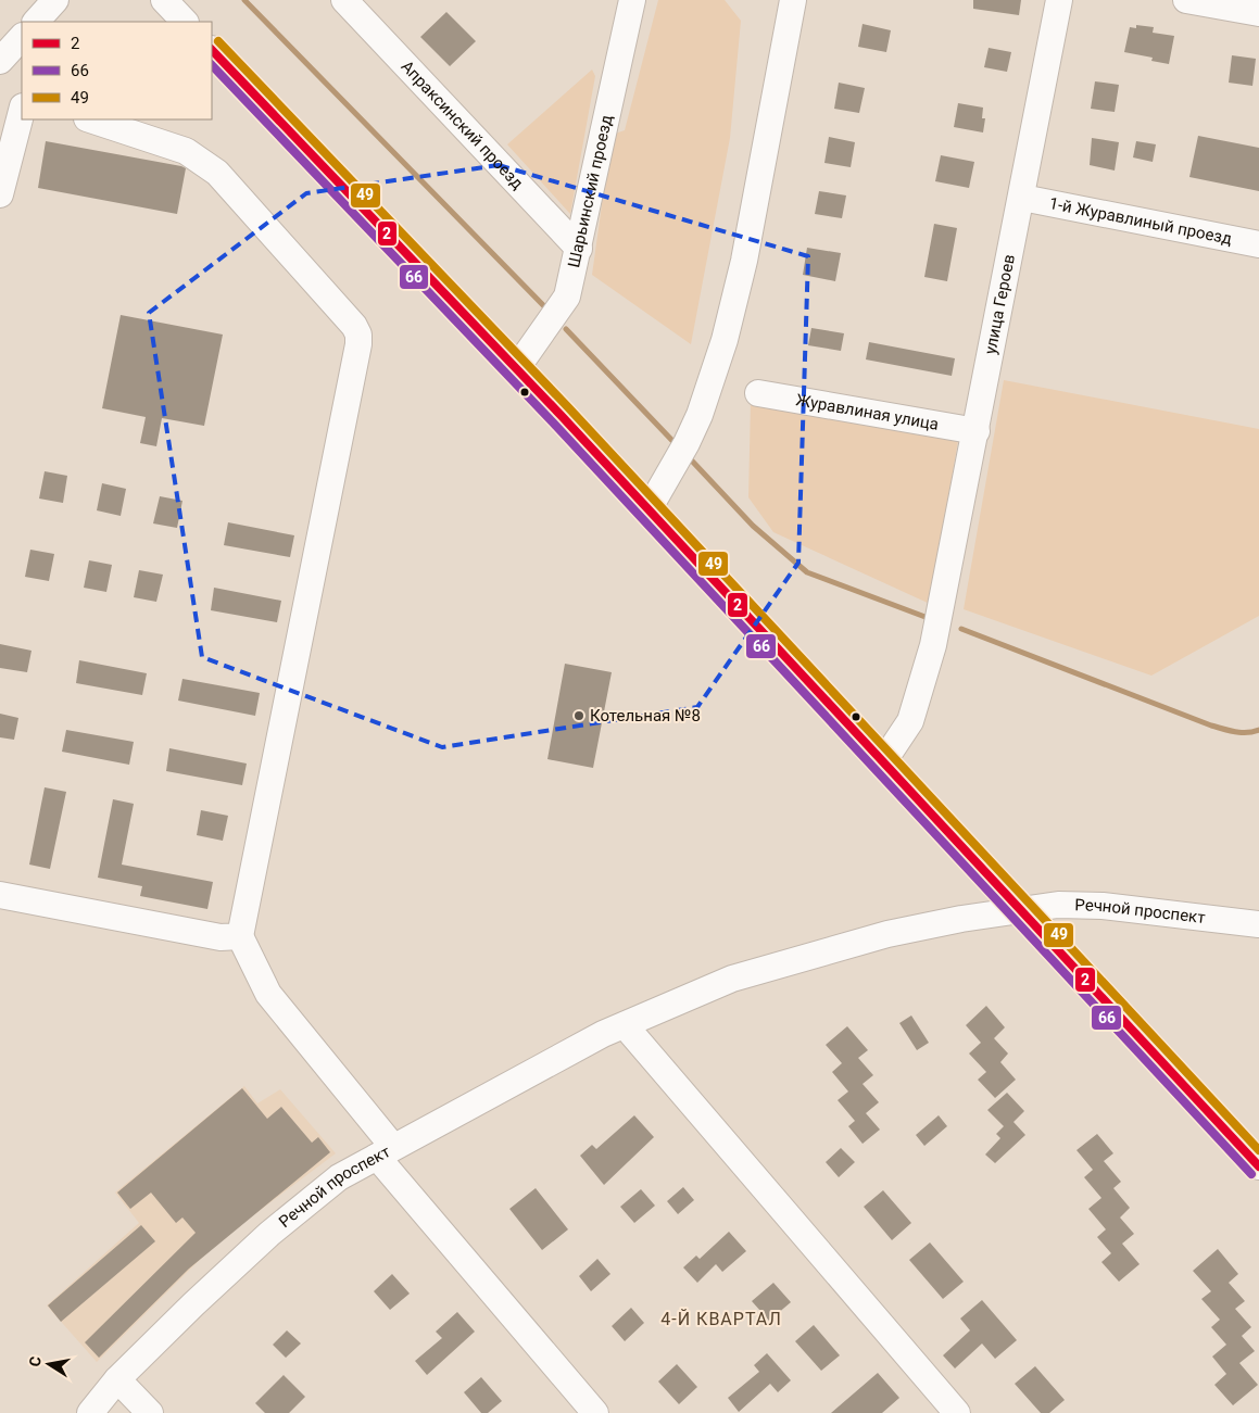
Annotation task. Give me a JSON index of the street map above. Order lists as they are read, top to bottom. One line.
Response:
{"streets":{"street":["Апраксинский проезд","Шарьинский проезд","1-й Журавлиный проезд","улица Героев","Журавлиная улица","Речной проспект"]},"crossings":[["Апраксинский проезд","Шарьинский проезд"],["1-й Журавлиный проезд","улица Героев"],["улица Героев","Журавлиная улица"]],"districts":["4-Й КВАРТАЛ"],"places":["Котельная №8"],"lines":["transit line 49","transit line 2","transit line 66"],"legend":["2","66","49"],"north":"left"}
